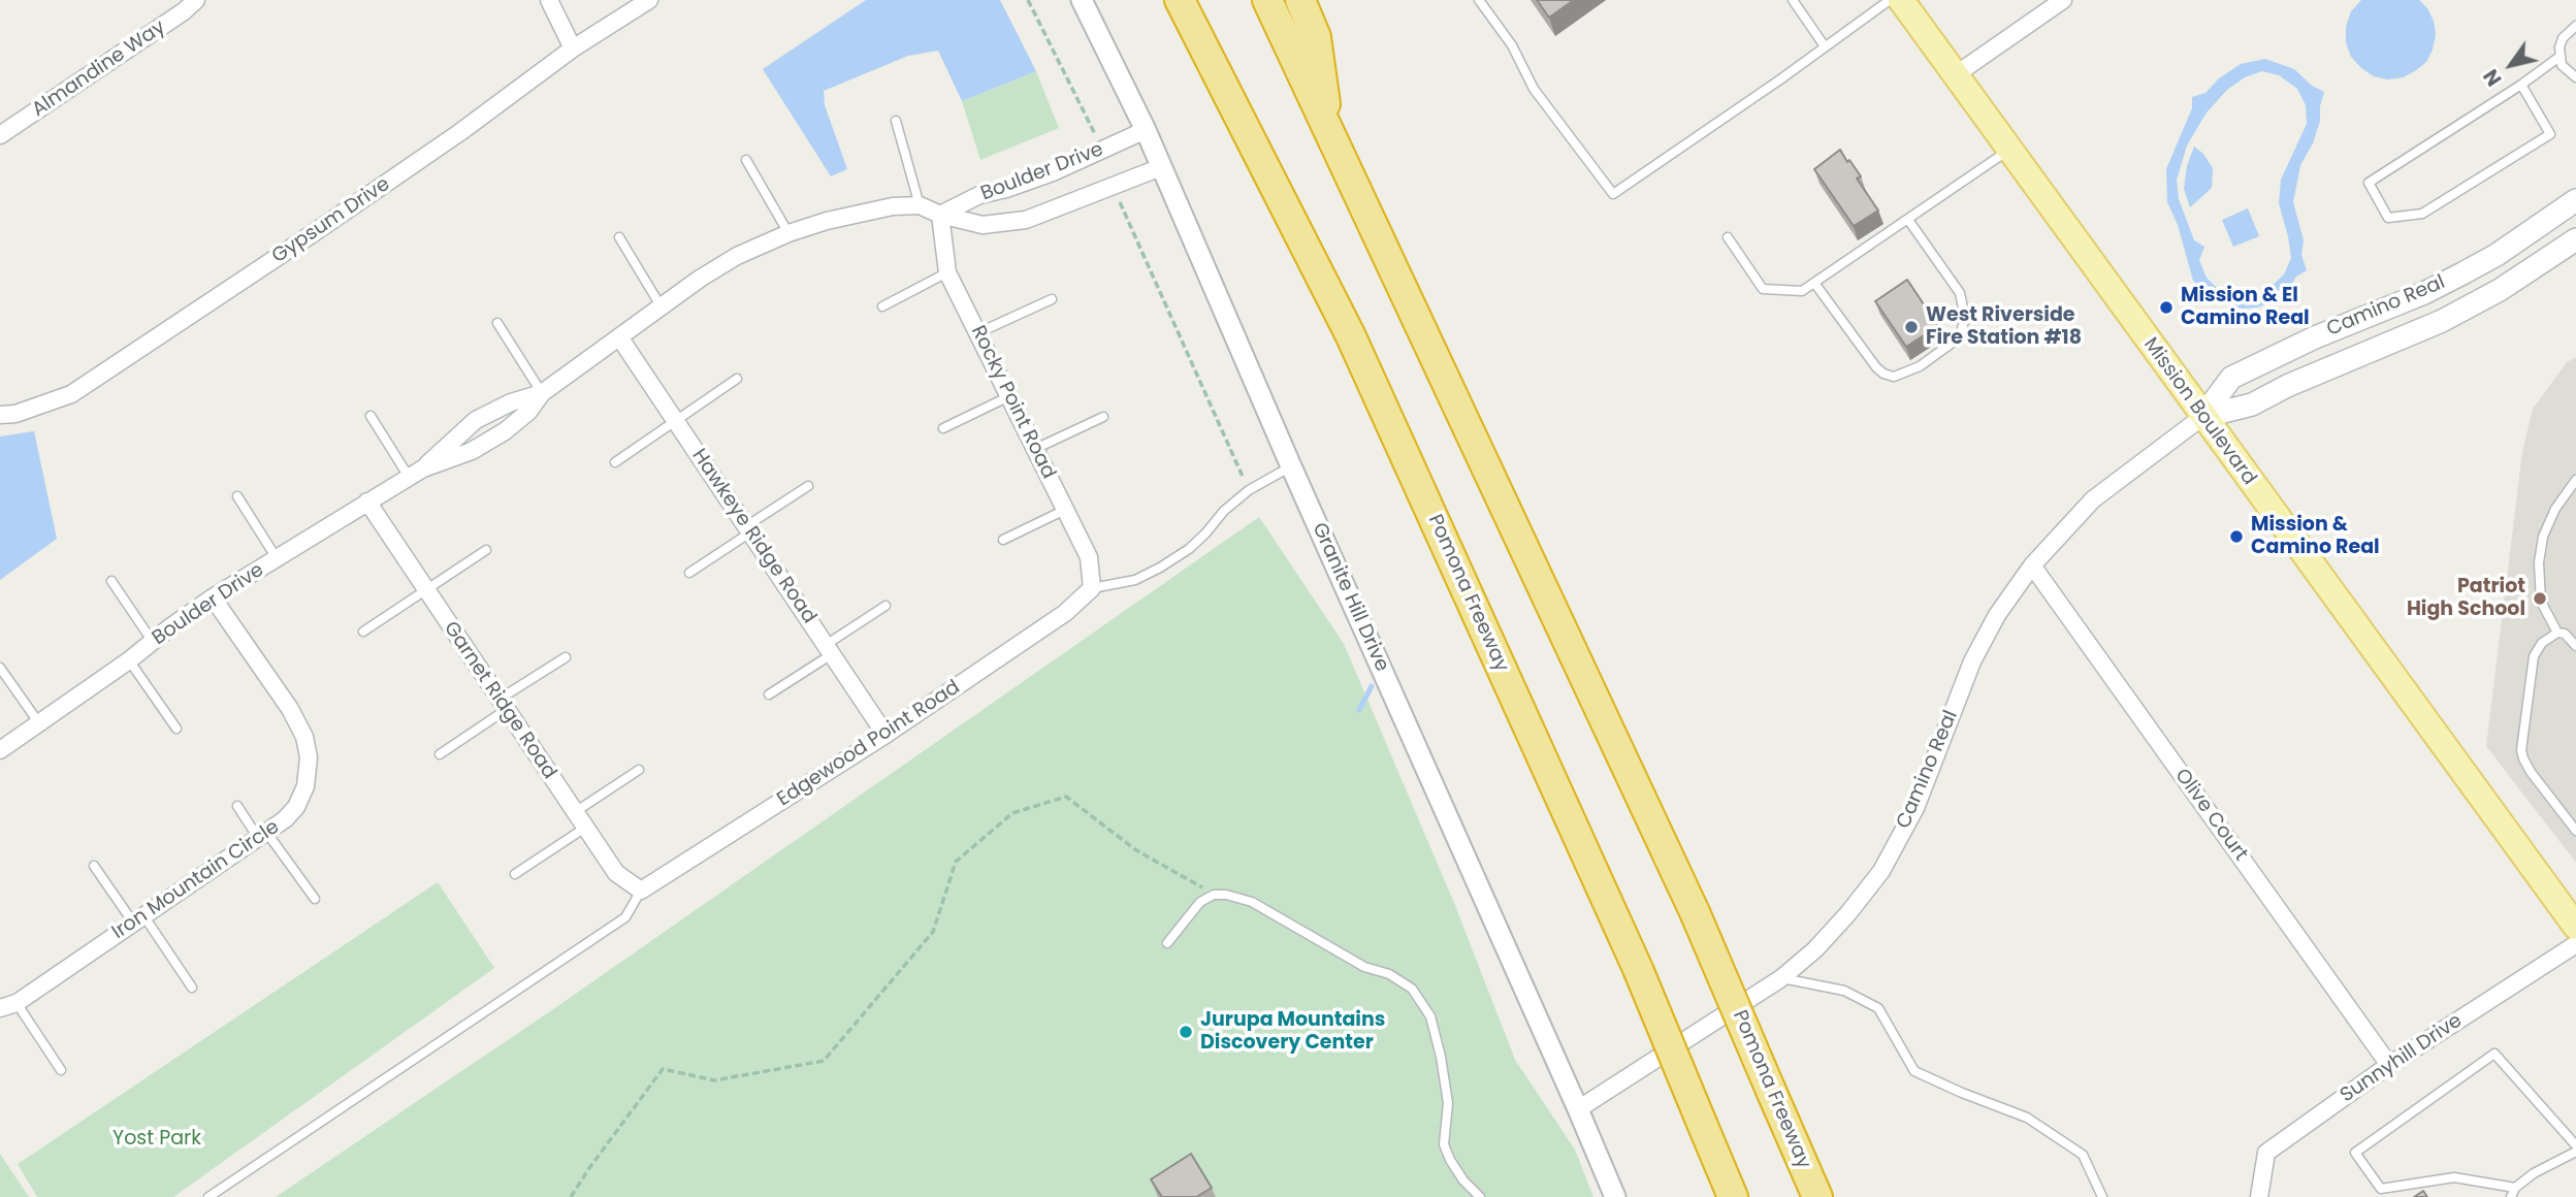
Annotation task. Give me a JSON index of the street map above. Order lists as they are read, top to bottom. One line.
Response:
{"streets":{"highway":["Pomona Freeway"],"main road":["Camino Real","Mission Boulevard"],"street":["Almandine Way","Boulder Drive","Gypsum Drive","Rocky Point Road","Hawkeye Ridge Road","Granite Hill Drive","Garnet Ridge Road","Edgewood Point Road","Olive Court","Iron Mountain Circle","Sunnyhill Drive"]},"crossings":[["Boulder Drive","Rocky Point Road"],["Boulder Drive","Hawkeye Ridge Road"],["Boulder Drive","Granite Hill Drive"],["Boulder Drive","Garnet Ridge Road"],["Boulder Drive","Iron Mountain Circle"],["Camino Real","Mission Boulevard"],["Camino Real","Granite Hill Drive"],["Camino Real","Olive Court"],["Rocky Point Road","Edgewood Point Road"],["Hawkeye Ridge Road","Edgewood Point Road"],["Garnet Ridge Road","Edgewood Point Road"],["Olive Court","Sunnyhill Drive"]],"parks":["Yost Park"],"places":["Mission & El Camino Real","West Riverside Fire Station #18","Mission & Camino Real","Patriot High School","Jurupa Mountains Discovery Center"],"north":"bottom left"}
